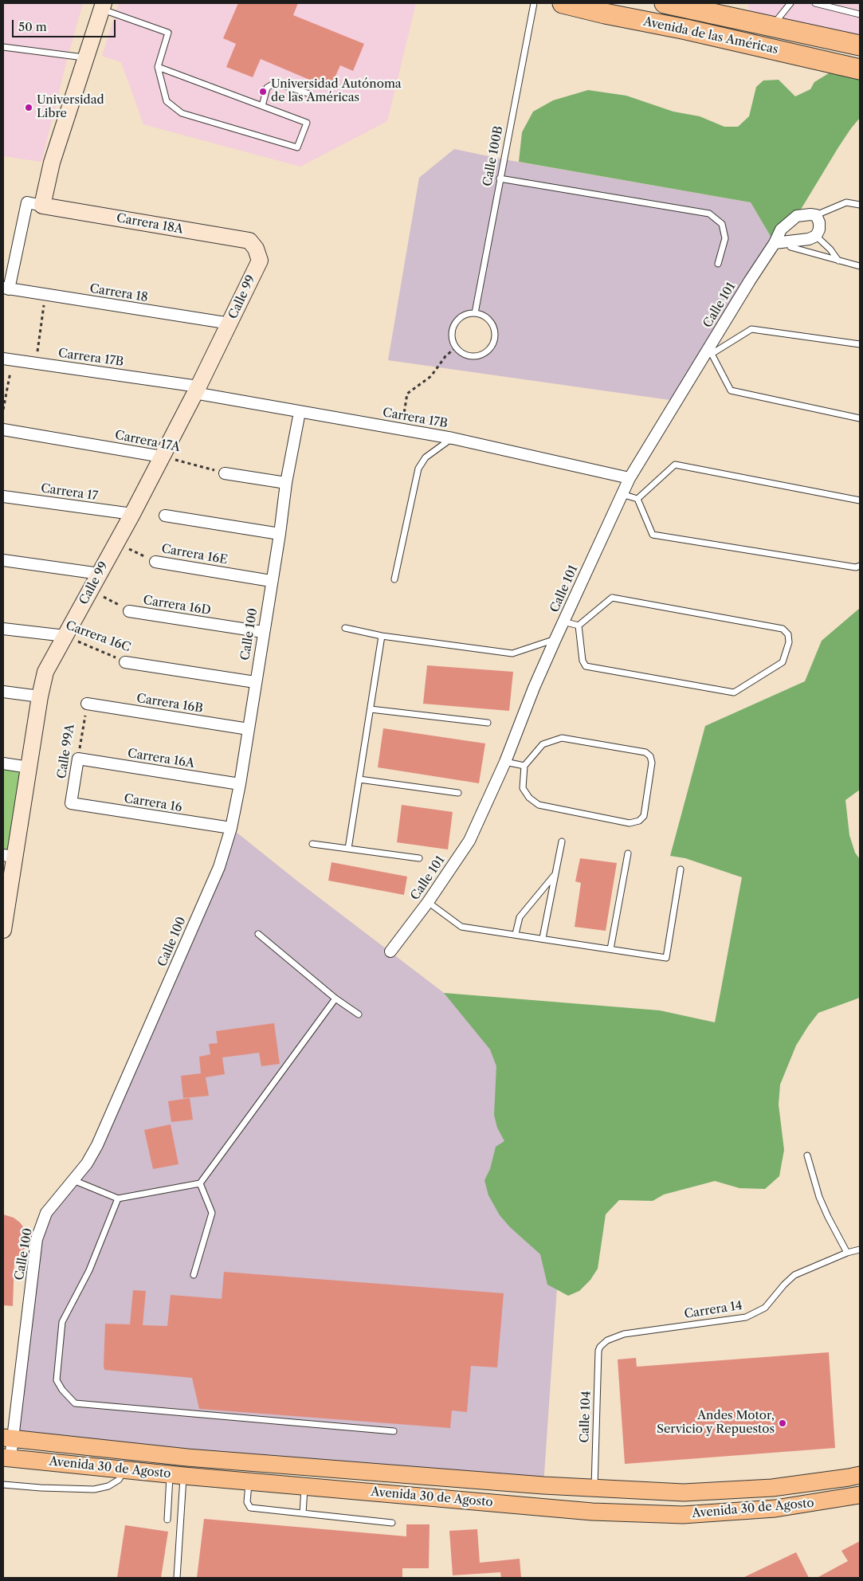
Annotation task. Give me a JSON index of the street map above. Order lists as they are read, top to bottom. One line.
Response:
{"streets":{"highway":["Avenida de las Américas"],"main road":["Avenida 30 de Agosto"],"street":["Carrera 18A","Carrera 18","Calle 99","Calle 101","Carrera 17B","Carrera 17A","Carrera 17","Carrera 16E","Carrera 16D","Calle 100","Carrera 16C","Carrera 16B","Calle 99A","Carrera 16A","Carrera 16"],"lane":["Calle 100B","Carrera 14","Calle 104"]},"crossings":[["Carrera 18A","Calle 99"],["Carrera 18","Calle 99"],["Calle 99","Carrera 17B"],["Calle 99","Carrera 17A"],["Calle 99","Carrera 17"],["Calle 99","Carrera 16E"],["Calle 99","Carrera 16D"],["Calle 99","Carrera 16C"],["Calle 101","Carrera 17B"],["Carrera 17B","Calle 100"],["Carrera 16E","Calle 100"],["Carrera 16D","Calle 100"],["Calle 100","Carrera 16C"],["Calle 100","Carrera 16B"],["Calle 100","Carrera 16A"],["Calle 100","Carrera 16"],["Calle 100","Avenida 30 de Agosto"],["Carrera 16B","Calle 99A"],["Calle 99A","Carrera 16A"],["Calle 99A","Carrera 16"],["Carrera 14","Calle 104"],["Calle 104","Avenida 30 de Agosto"]],"places":["Universidad Autónoma de las Américas","Universidad Libre","Andes Motor, Servicio y Repuestos"],"scale_bar":"50 m"}
